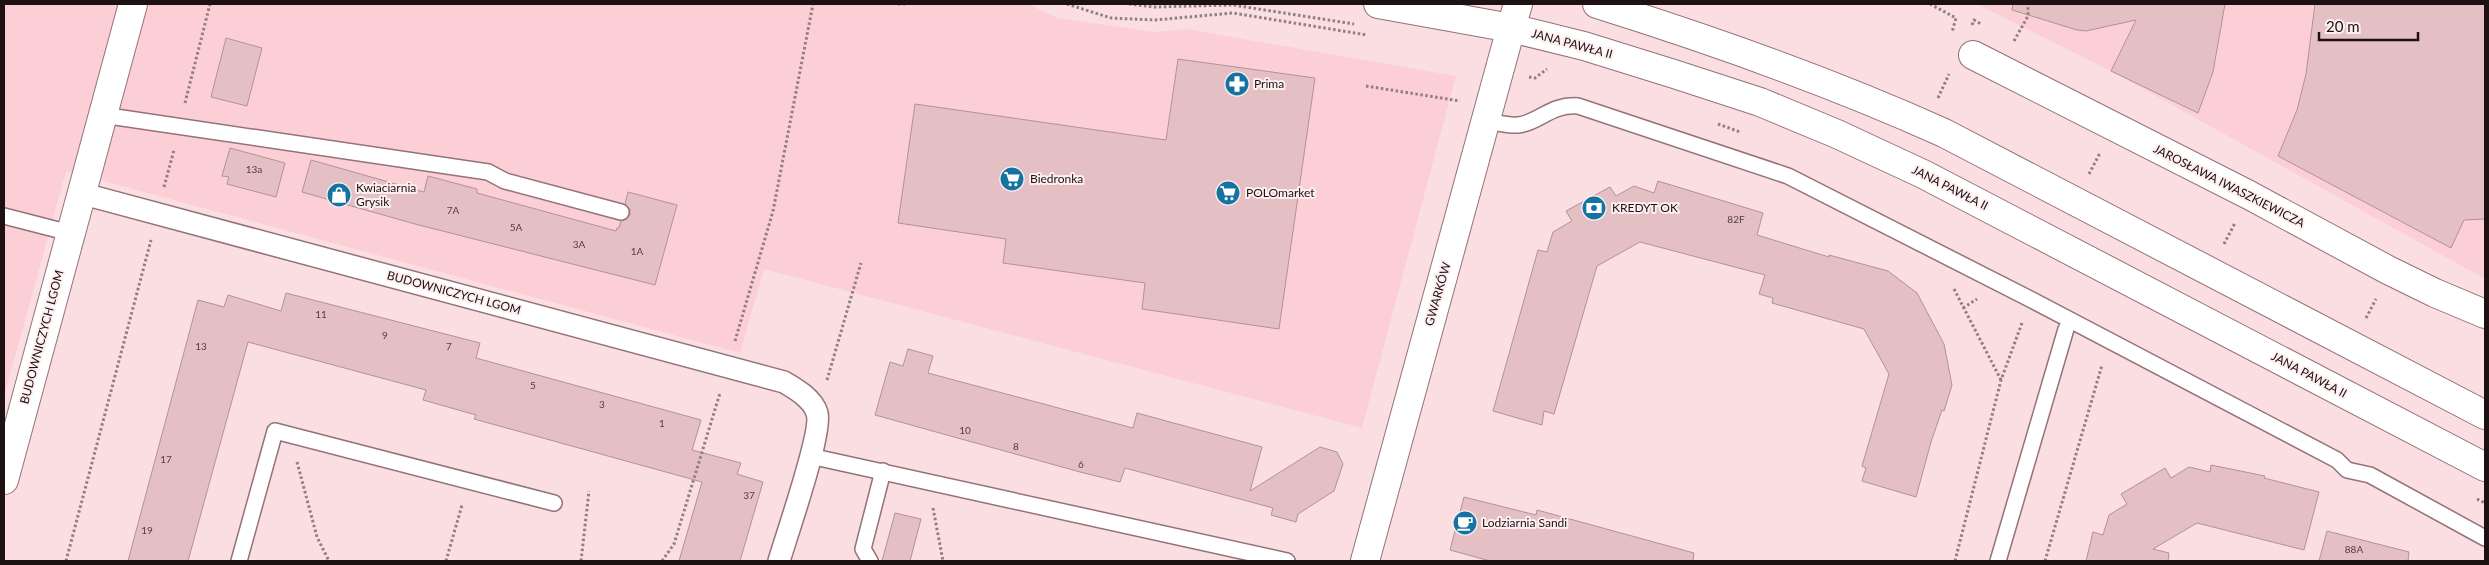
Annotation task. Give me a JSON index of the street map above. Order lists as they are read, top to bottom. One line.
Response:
{"streets":{"street":["JANA PAWŁA II","JAROSŁAWA IWASZKIEWICZA","BUDOWNICZYCH LGOM","GWARKÓW"]},"crossings":[["JANA PAWŁA II","GWARKÓW"]],"places":{"pharmacy":["Prima"],"supermarket":["Biedronka","POLOmarket"],"shop":["Kwiaciarnia Grysik"],"bank":["KREDYT OK"],"cafe":["Lodziarnia Sandi"]},"house_numbers":["13a","7A","82F","5A","3A","1A","11","9","13","7","5","3","1","10","8","17","6","37","19","88A"],"scale_bar":"20 m"}
